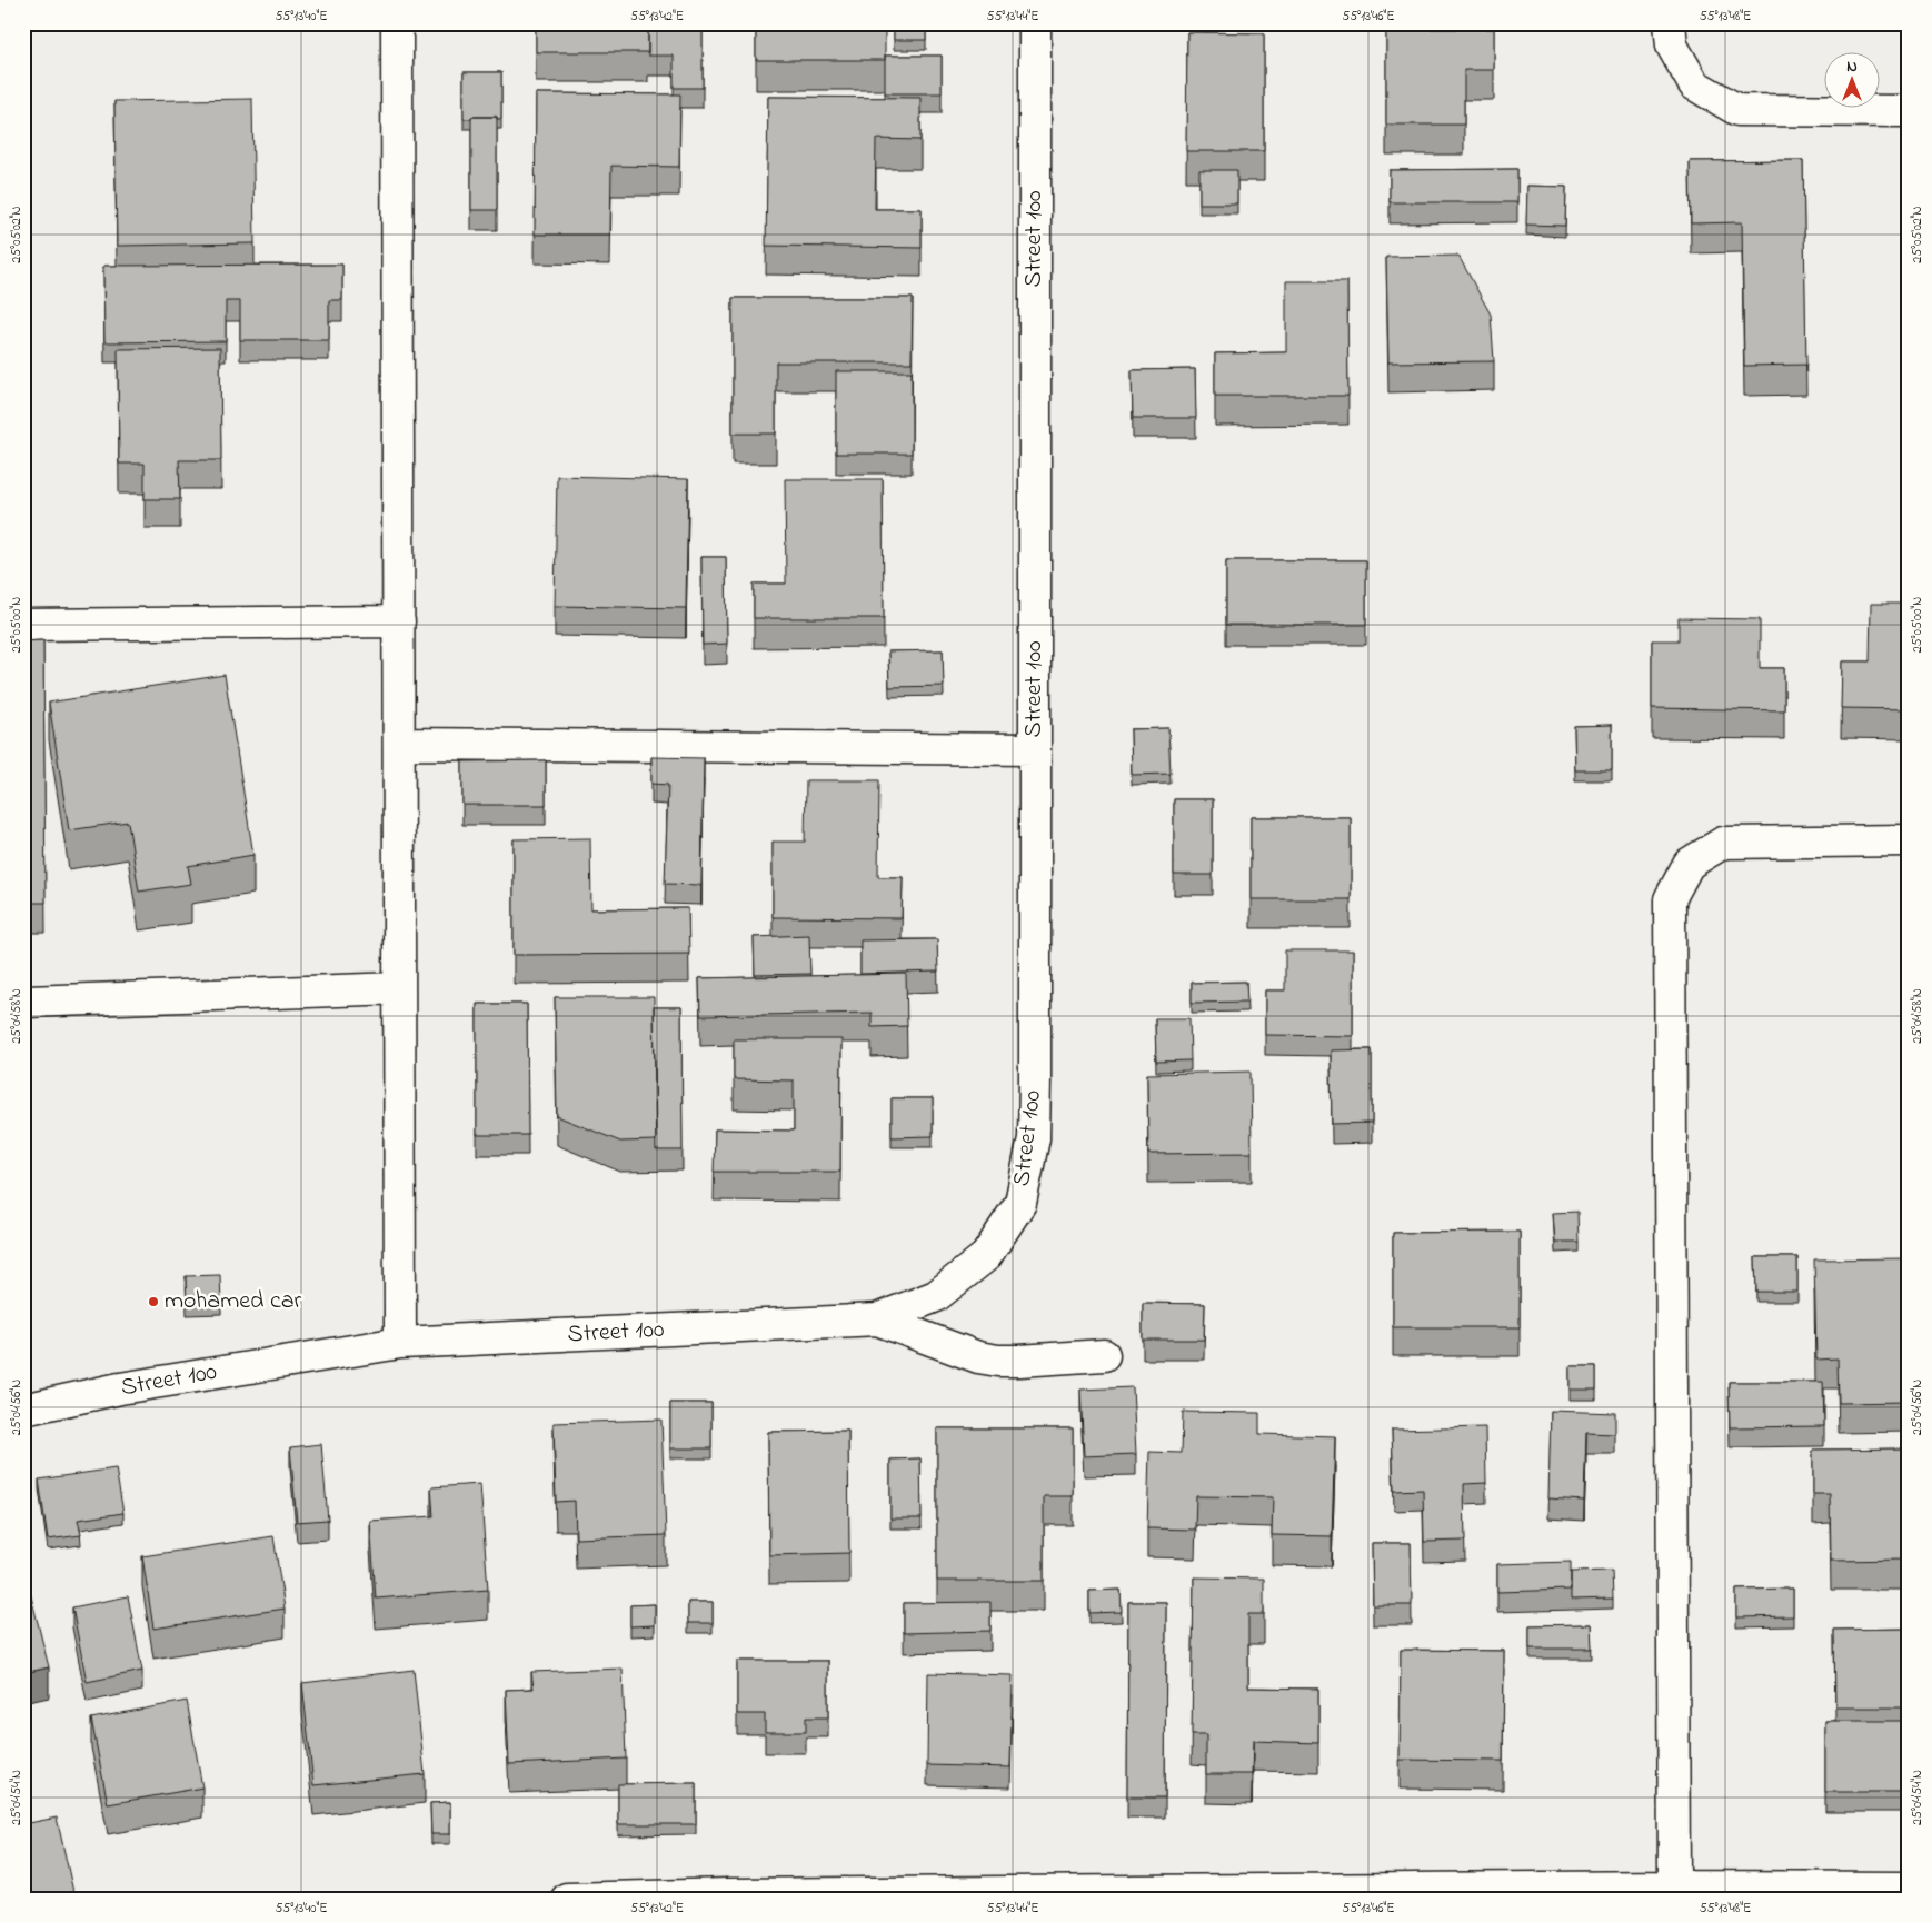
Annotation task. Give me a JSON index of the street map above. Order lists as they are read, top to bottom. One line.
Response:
{"streets":{"street":["Street 100"]},"places":["mohamed car"],"north":"top","coordinates":["55°13'40\"E","55°13'42\"E","55°13'44\"E","55°13'46\"E","55°13'48\"E","25°05'02\"N","25°05'00\"N","25°04'58\"N","25°04'56\"N","25°04'54\"N"]}
